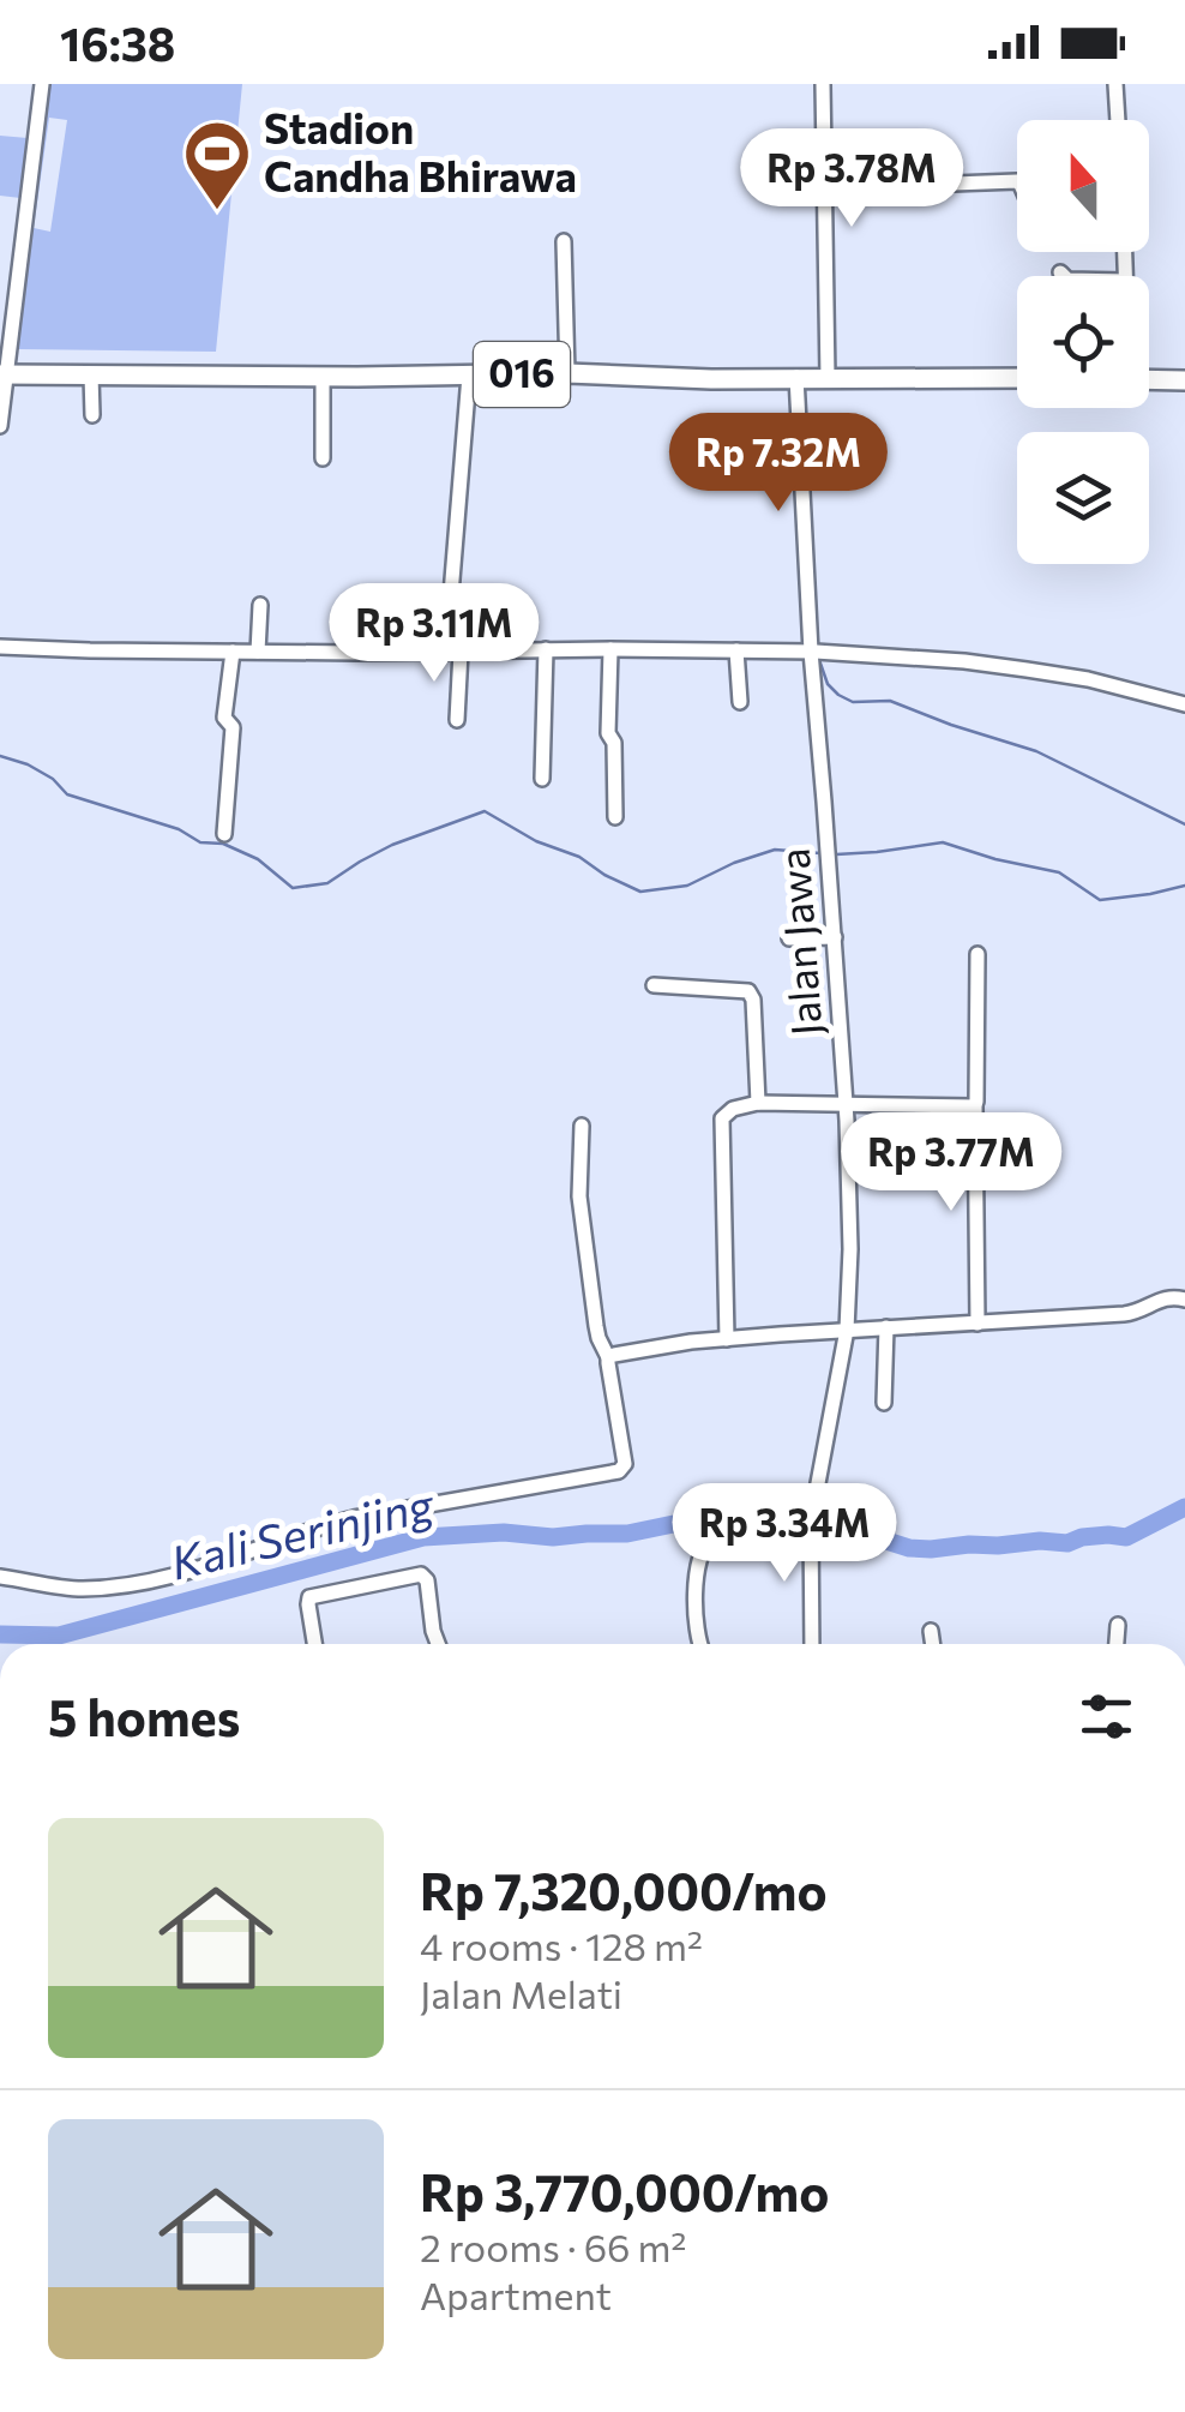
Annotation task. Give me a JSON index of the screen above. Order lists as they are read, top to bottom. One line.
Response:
{"streets":{"main road":["016"],"street":["Jalan Jawa"]},"crossings":[["016","Jalan Jawa"]],"water":["Kali Serinjing"],"places":{"sports":["Stadion Candha Bhirawa"]},"north":"top","page":{"status":"16:38","price":["Rp 3.78M","Rp 7.32M","Rp 3.11M","Rp 3.77M","Rp 3.34M"],"heading":"5 homes","list":[{"name":"Rp 7,320,000/mo","note":"4 rooms · 128 m² · Jalan Melati"},{"name":"Rp 3,770,000/mo","note":"2 rooms · 66 m² · Apartment"}]}}
